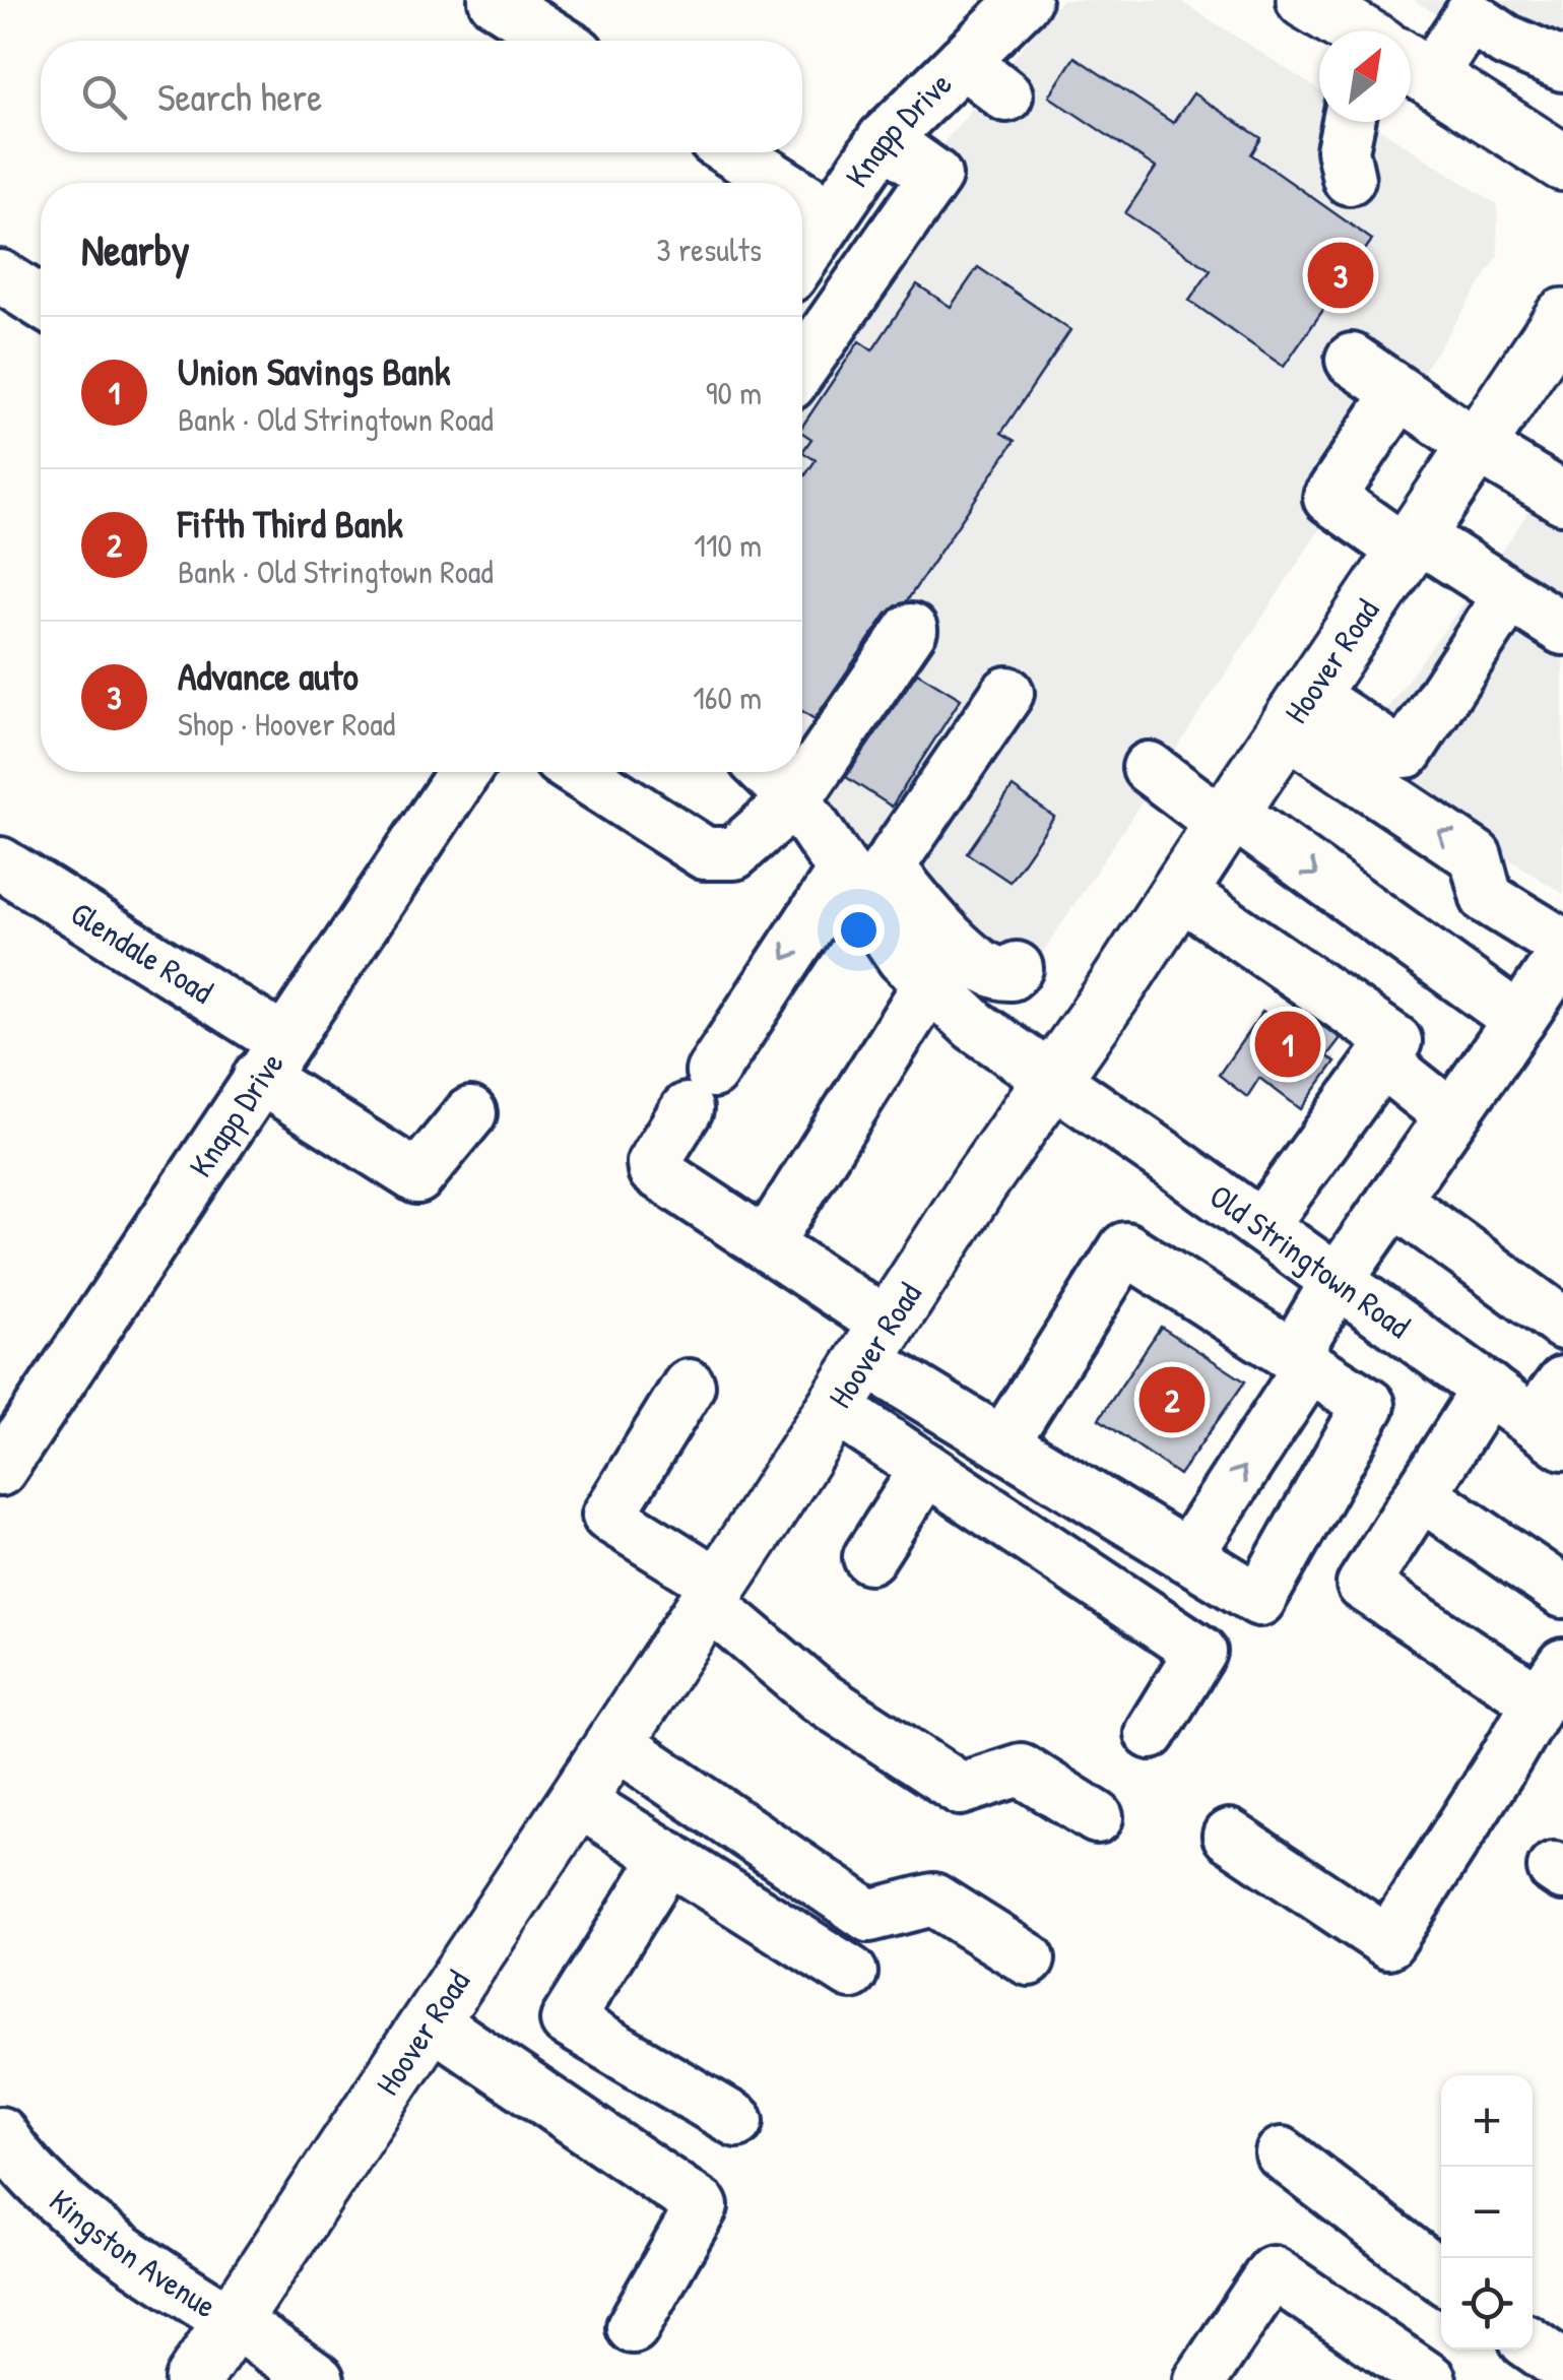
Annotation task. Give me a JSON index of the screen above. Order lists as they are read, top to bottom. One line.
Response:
{"streets":{"main road":["Hoover Road"],"street":["Knapp Drive","Glendale Road","Old Stringtown Road","Kingston Avenue"]},"crossings":[["Knapp Drive","Glendale Road"],["Hoover Road","Old Stringtown Road"],["Hoover Road","Kingston Avenue"]],"north":"top right","page":{"search":"Search here","heading":["Nearby","3 results"],"pins":["3","1","2"],"list":[{"mark":"1","name":"Union Savings Bank","note":"Bank · Old Stringtown Road","value":"90 m"},{"mark":"2","name":"Fifth Third Bank","note":"Bank · Old Stringtown Road","value":"110 m"},{"mark":"3","name":"Advance auto","note":"Shop · Hoover Road","value":"160 m"}],"map_buttons":["+","−"]}}
